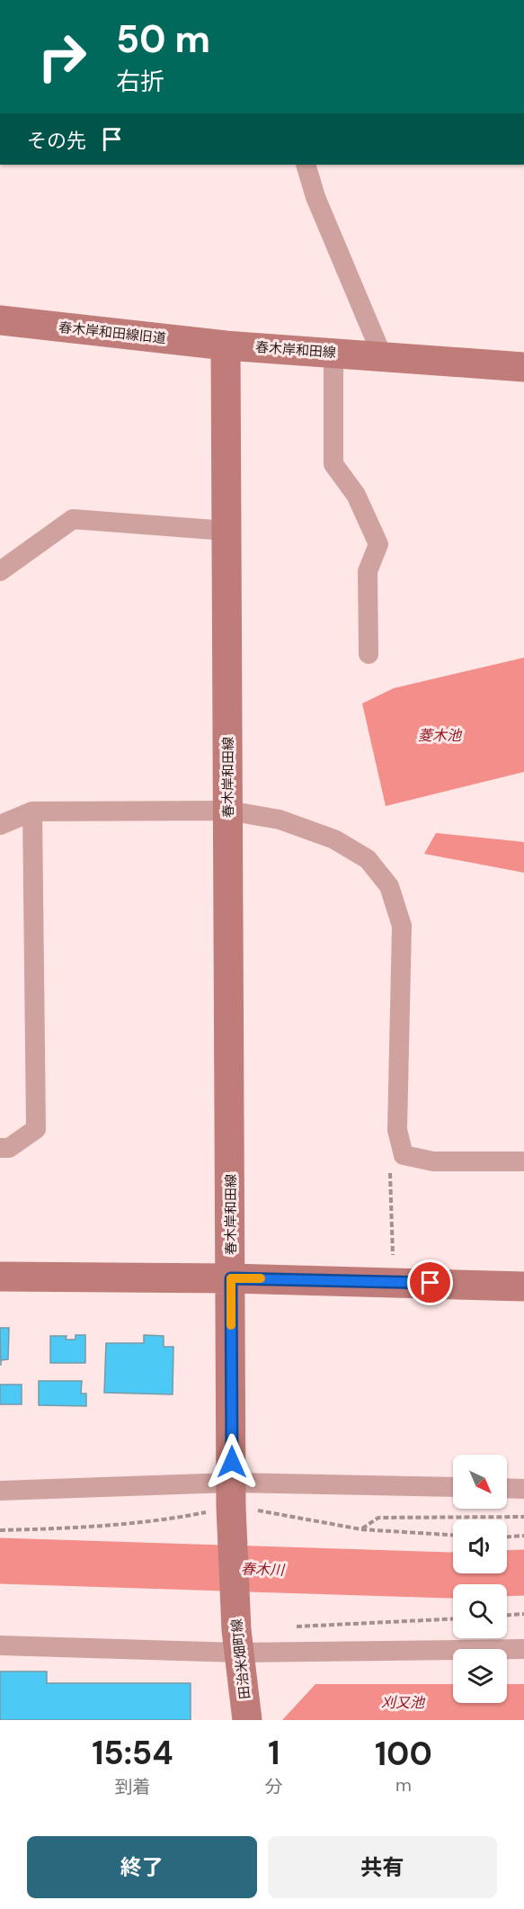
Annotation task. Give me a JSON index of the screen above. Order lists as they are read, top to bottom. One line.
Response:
{"streets":{"main road":["春木岸和田線旧道","春木岸和田線","田治米畑町線"]},"crossings":[["春木岸和田線旧道","春木岸和田線"]],"water":["菱木池","春木川","刈又池"],"north":"bottom right","page":{"turn":["50 m","右折"],"then":"その先","eta":["15:54","到着","1","分","100","m"],"buttons":["終了","共有"]}}
